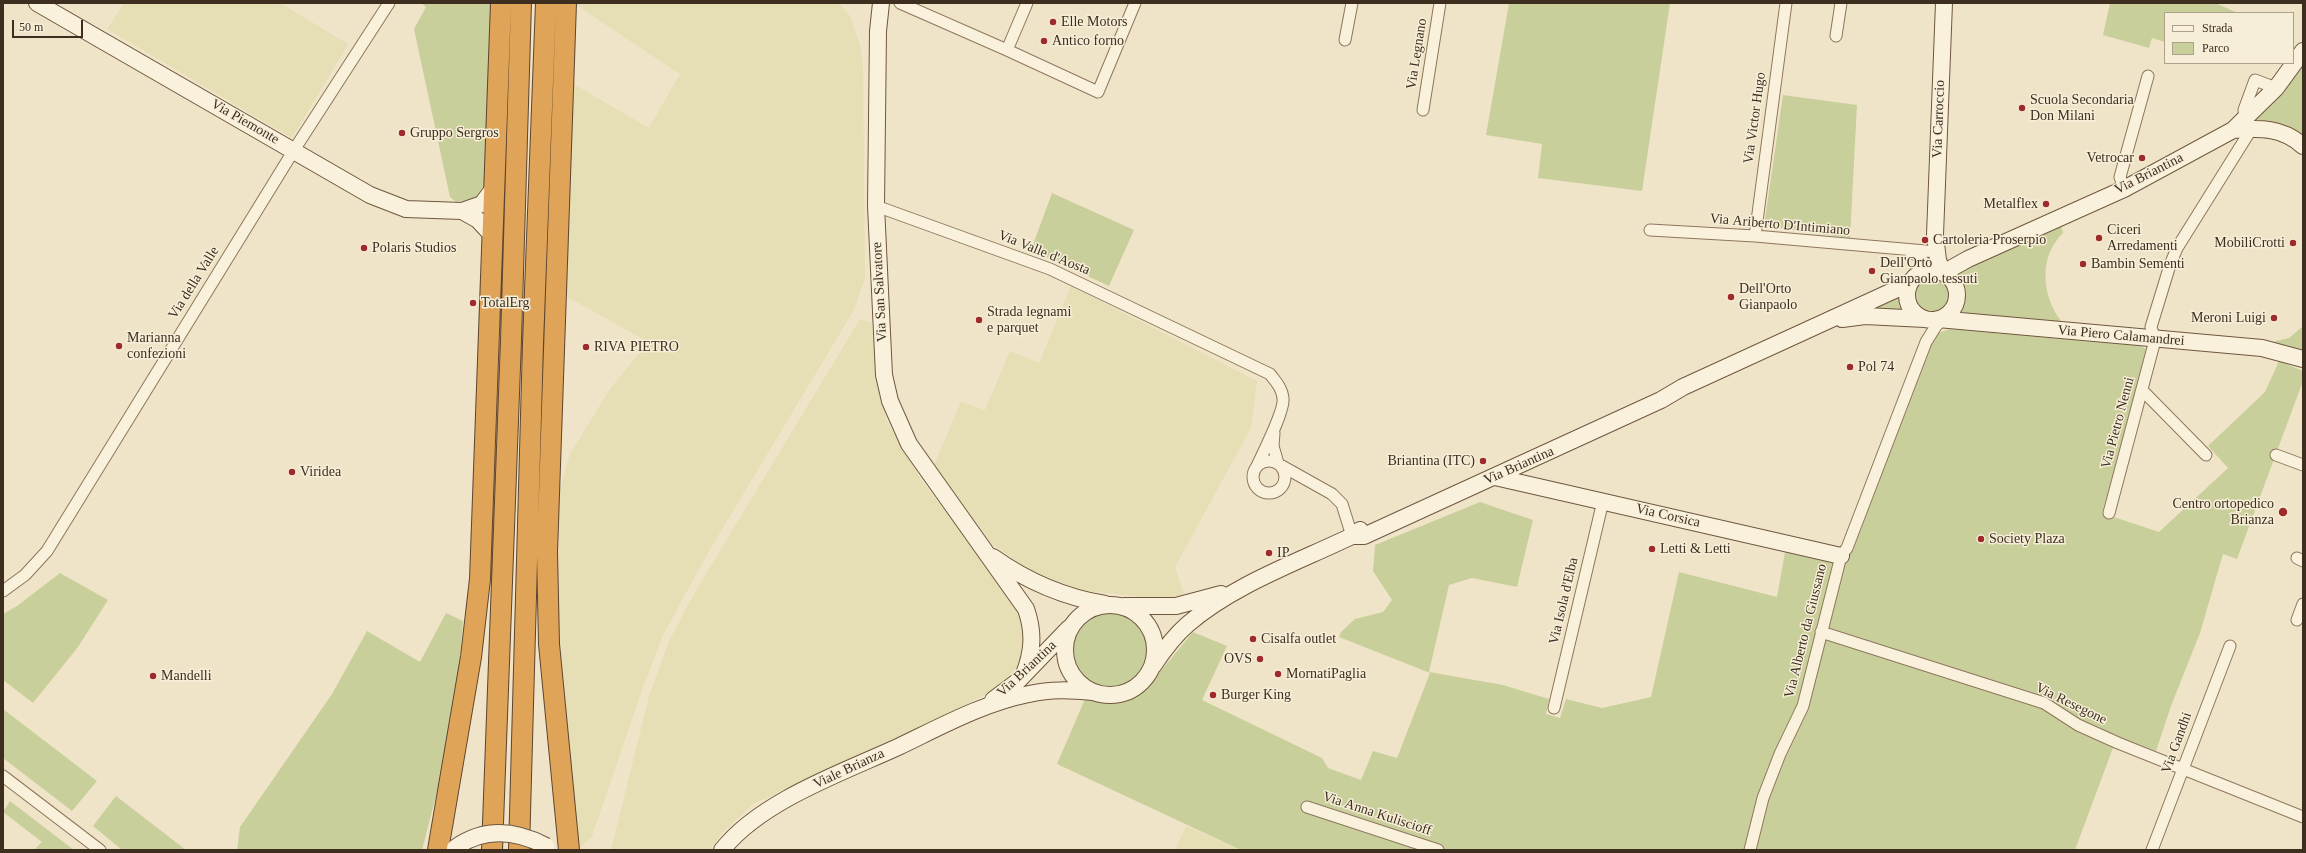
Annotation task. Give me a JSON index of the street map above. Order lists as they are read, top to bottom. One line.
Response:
{"streets":{"main road":["Via Carroccio","Via Piemonte","Via Briantina","Via San Salvatore","Via Piero Calamandrei","Via Corsica","Viale Brianza"],"street":["Via Legnano","Via Victor Hugo","Via Ariberto D'Intimiano","Via Valle d'Aosta","Via della Valle","Via Pietro Nenni","Via Isola d'Elba","Via Alberto da Giussano","Via Resegone","Via Gandhi","Via Anna Kuliscioff"]},"crossings":[["Via Victor Hugo","Via Ariberto D'Intimiano"],["Via Carroccio","Via Briantina"],["Via Carroccio","Via Ariberto D'Intimiano"],["Via Carroccio","Via Piero Calamandrei"],["Via Carroccio","Via Alberto da Giussano"],["Via Piemonte","Via della Valle"],["Via Briantina","Via Ariberto D'Intimiano"],["Via Briantina","Via San Salvatore"],["Via Briantina","Via Piero Calamandrei"],["Via Briantina","Via Corsica"],["Via Briantina","Via Alberto da Giussano"],["Via Briantina","Viale Brianza"],["Via Ariberto D'Intimiano","Via Piero Calamandrei"],["Via Ariberto D'Intimiano","Via Alberto da Giussano"],["Via Valle d'Aosta","Via San Salvatore"],["Via Piero Calamandrei","Via Pietro Nenni"],["Via Piero Calamandrei","Via Alberto da Giussano"],["Via Corsica","Via Isola d'Elba"],["Via Corsica","Via Alberto da Giussano"],["Via Alberto da Giussano","Via Resegone"],["Via Resegone","Via Gandhi"]],"places":["Elle Motors","Antico forno","Scuola Secondaria Don Milani","Gruppo Sergros","Vetrocar","Metalflex","Ciceri Arredamenti","Cartoleria Proserpio","MobiliCrotti","Polaris Studios","Bambin Sementi","Dell'Orto Gianpaolo tessuti","Dell'Orto Gianpaolo","TotalErg","Meroni Luigi","Strada legnami e parquet","Marianna confezioni","RIVA PIETRO","Pol 74","Briantina (ITC)","Viridea","Centro ortopedico Brianza","Society Plaza","Letti & Letti","IP","Cisalfa outlet","OVS","MornatiPaglia","Mandelli","Burger King"],"legend":["Strada","Parco"],"scale_bar":"50 m"}
